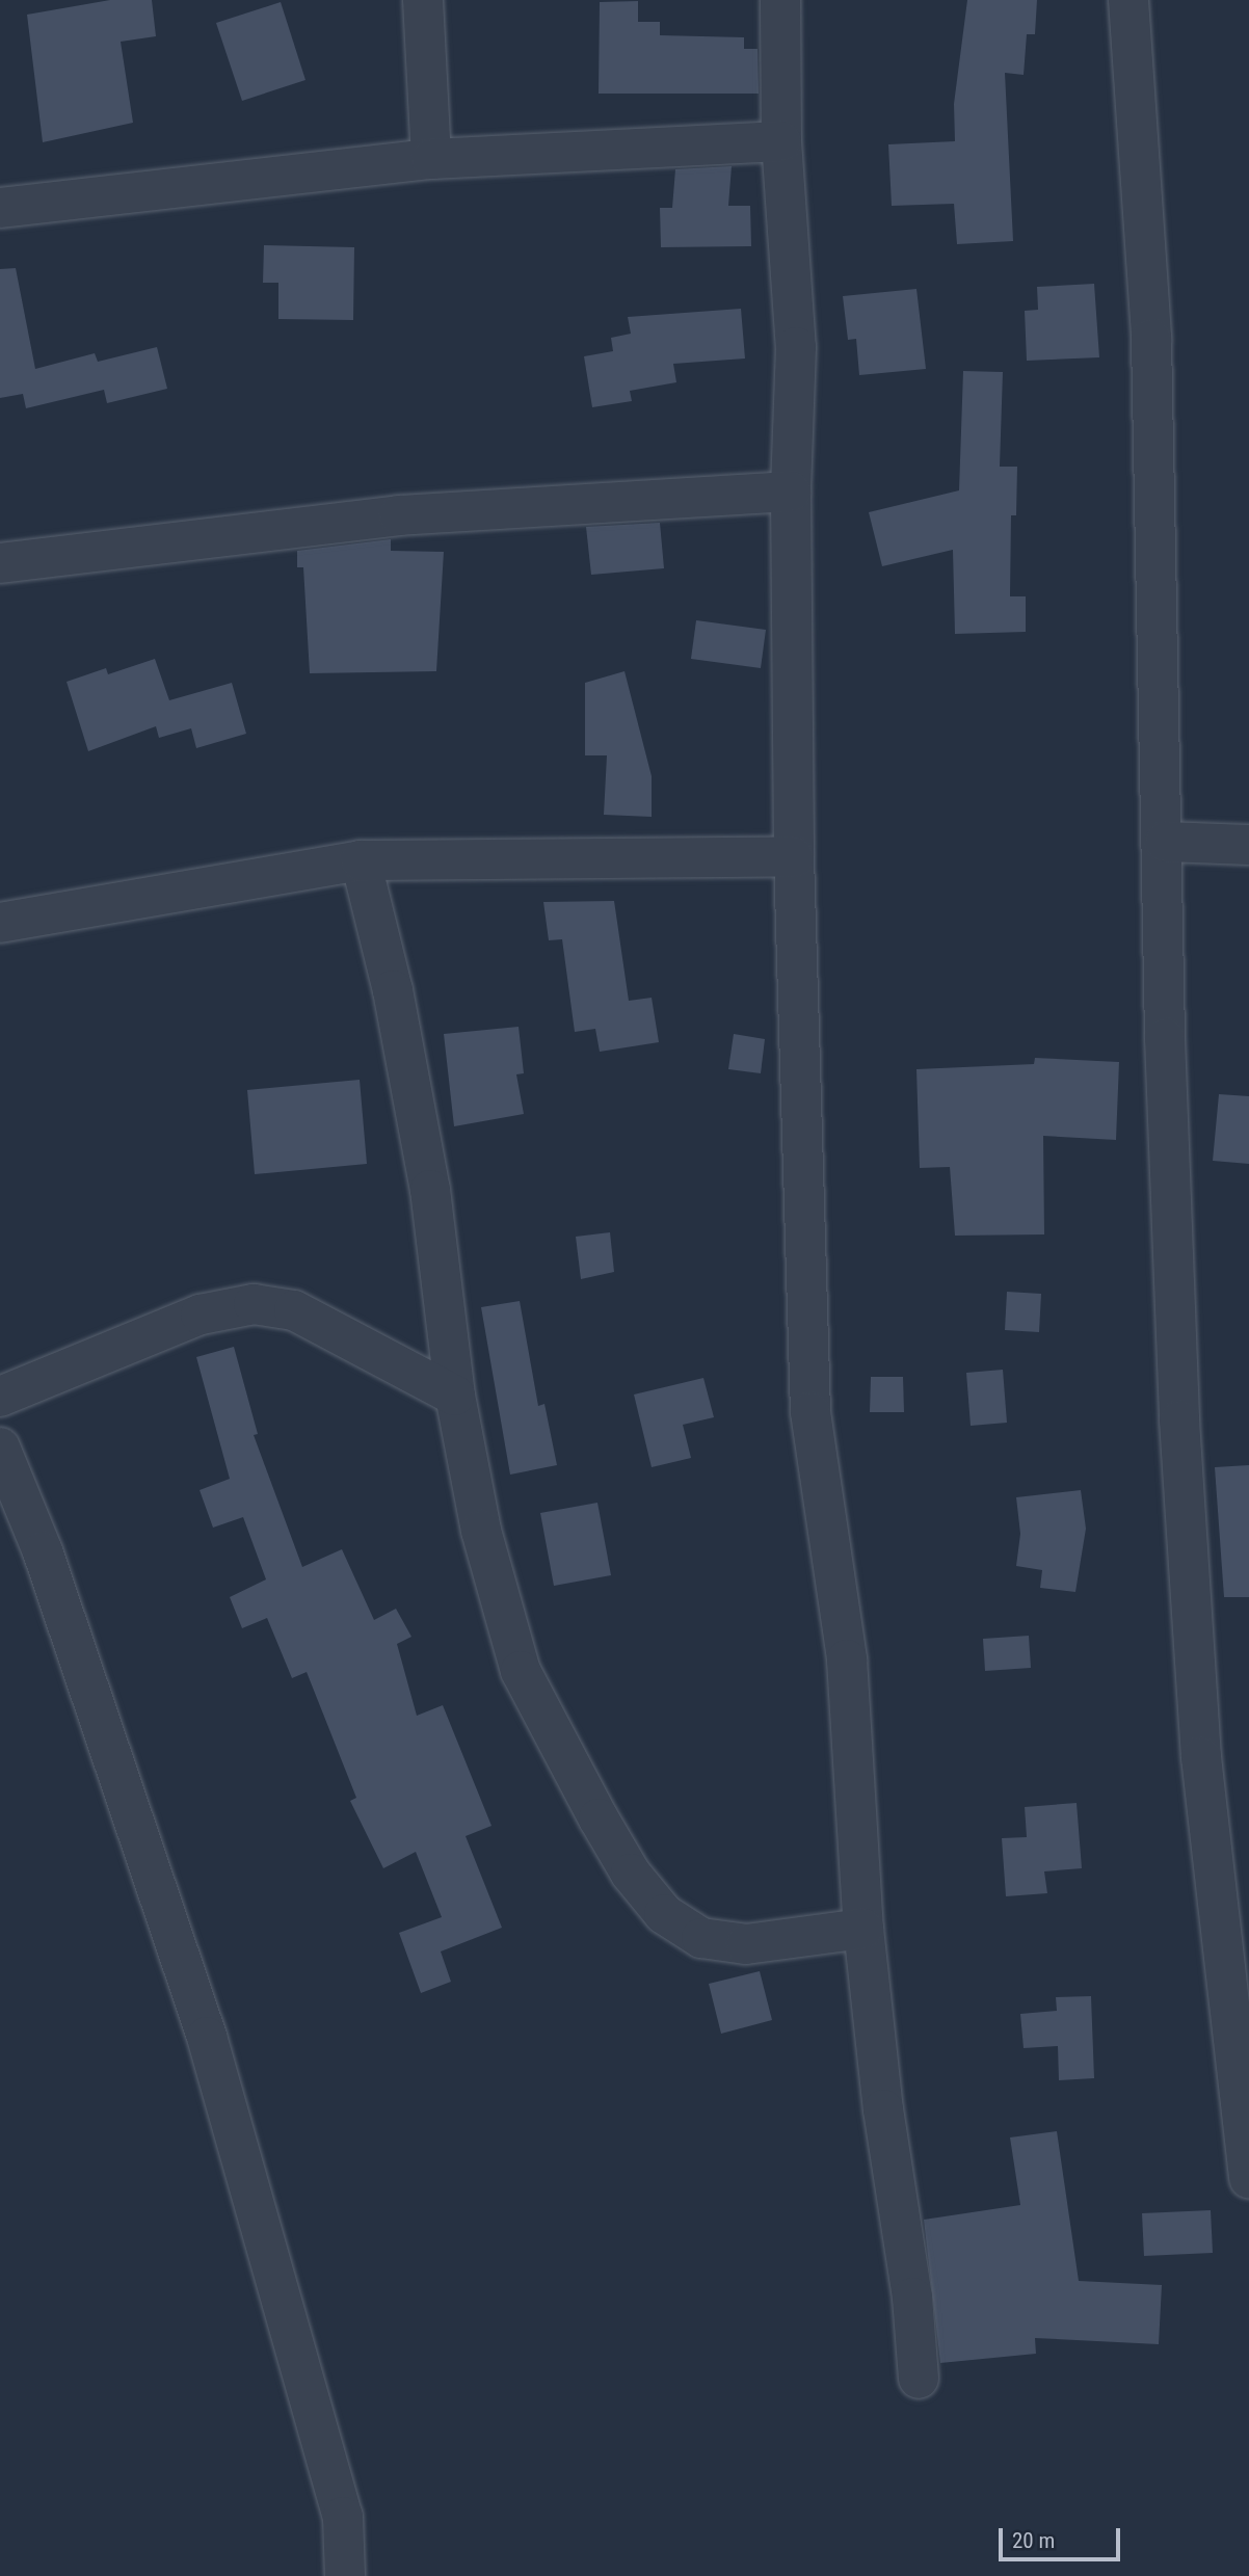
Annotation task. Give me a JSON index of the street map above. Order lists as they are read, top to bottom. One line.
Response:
{"scale_bar":"20 m"}
